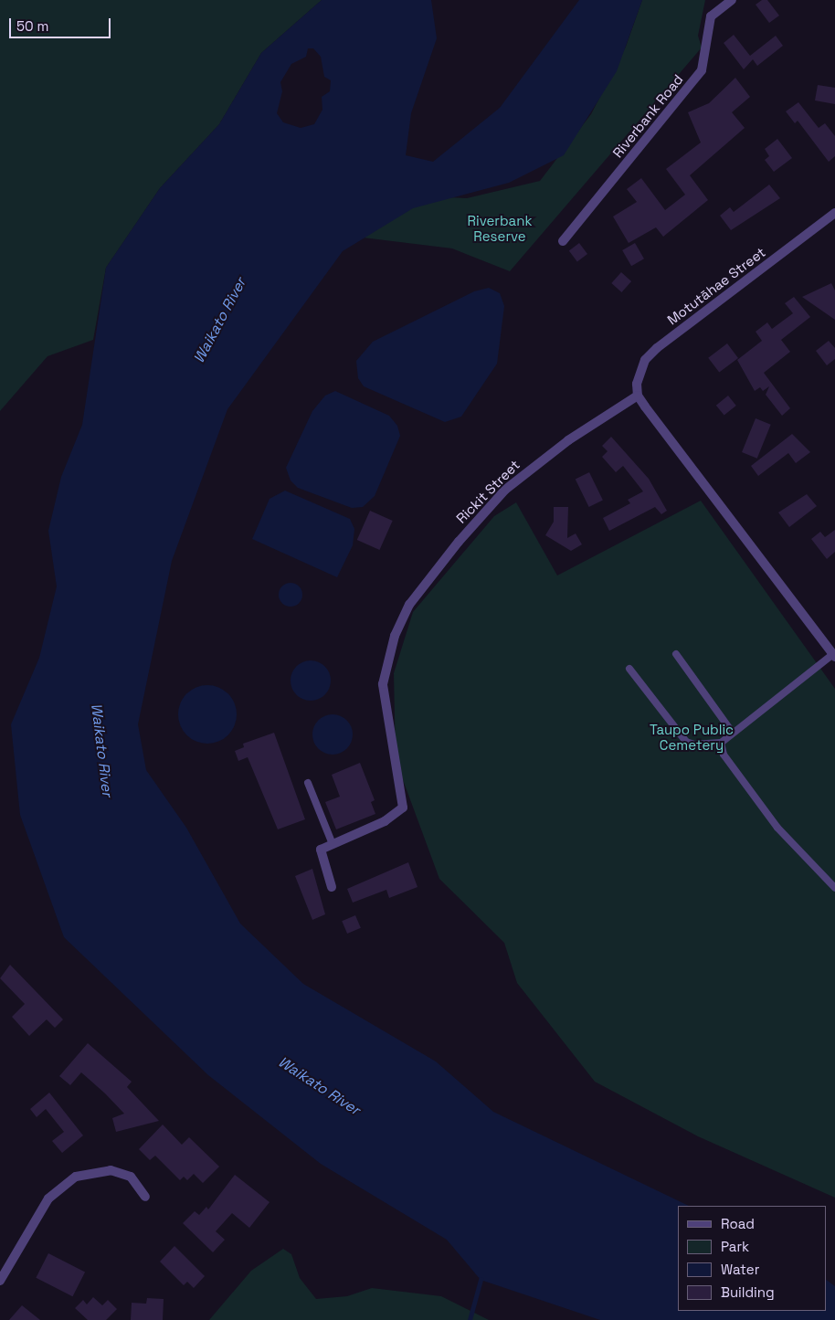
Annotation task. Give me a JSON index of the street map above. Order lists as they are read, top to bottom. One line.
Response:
{"streets":{"street":["Riverbank Road","Motutāhae Street","Rickit Street"]},"crossings":[["Motutāhae Street","Rickit Street"]],"water":["Waikato River"],"parks":["Riverbank Reserve","Taupo Public Cemetery"],"legend":["Road","Park","Water","Building"],"scale_bar":"50 m"}
